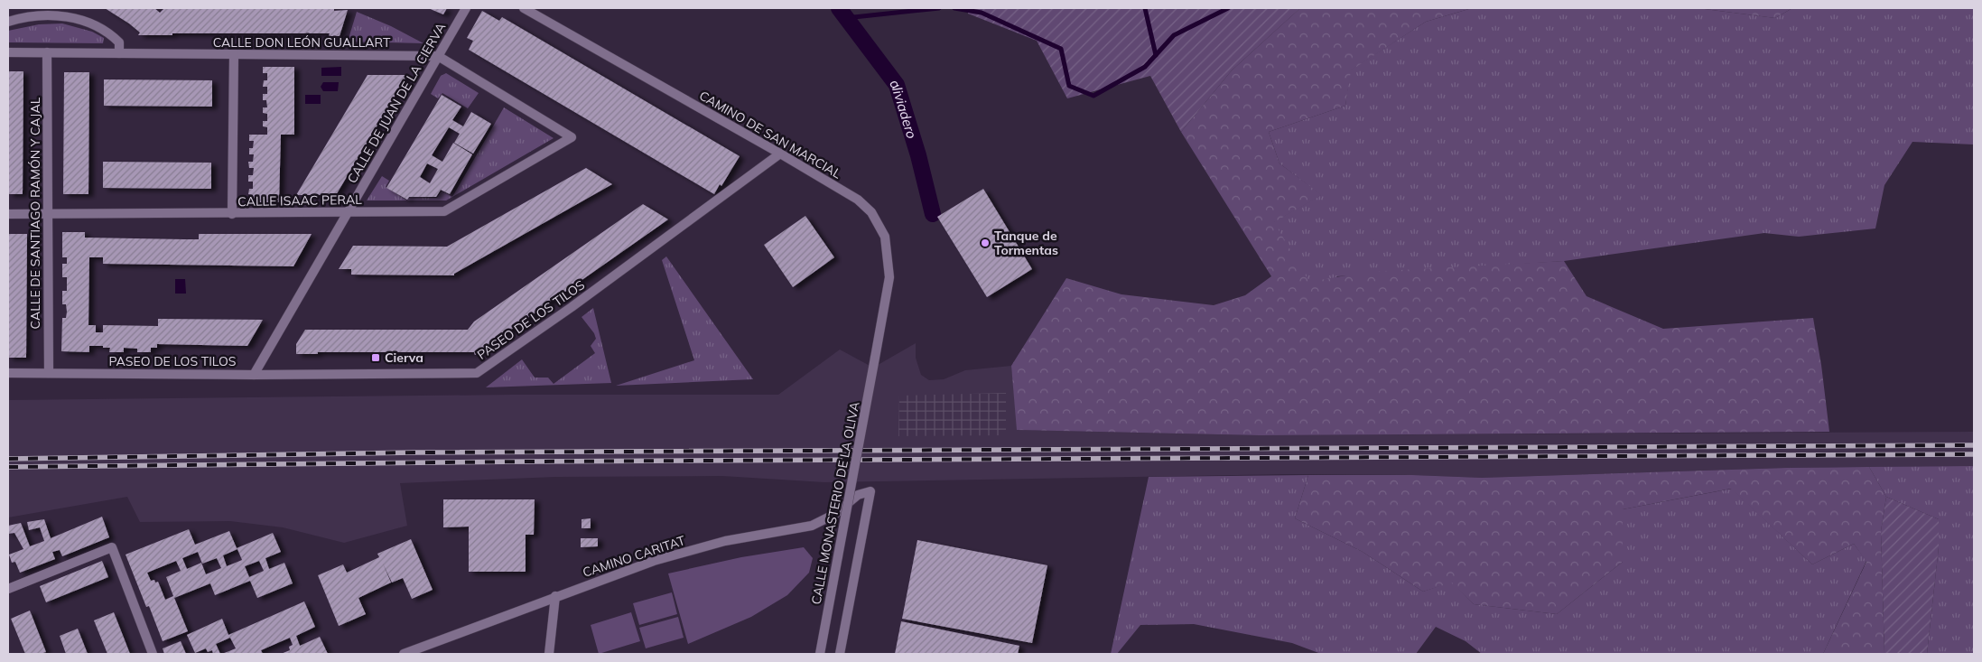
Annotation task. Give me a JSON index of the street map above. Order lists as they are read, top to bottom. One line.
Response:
{"streets":{"street":["CALLE DON LEÓN GUALLART","CALLE DE JUAN DE LA CIERVA","CAMINO DE SAN MARCIAL","CALLE ISAAC PERAL","CALLE DE SANTIAGO RAMÓN Y CAJAL","PASEO DE LOS TILOS","CALLE MONASTERIO DE LA OLIVA","CAMINO CARITAT"]},"crossings":[["CALLE DON LEÓN GUALLART","CALLE DE JUAN DE LA CIERVA"],["CALLE DON LEÓN GUALLART","CALLE ISAAC PERAL"],["CALLE DON LEÓN GUALLART","CALLE DE SANTIAGO RAMÓN Y CAJAL"],["CALLE DE JUAN DE LA CIERVA","CALLE ISAAC PERAL"],["CALLE DE JUAN DE LA CIERVA","PASEO DE LOS TILOS"],["CAMINO DE SAN MARCIAL","PASEO DE LOS TILOS"],["CAMINO DE SAN MARCIAL","CALLE MONASTERIO DE LA OLIVA"],["CALLE ISAAC PERAL","CALLE DE SANTIAGO RAMÓN Y CAJAL"],["CALLE DE SANTIAGO RAMÓN Y CAJAL","PASEO DE LOS TILOS"]],"water":["aliviadero"],"places":{"other":["Tanque de Tormentas"],"transit":["Cierva"]}}
